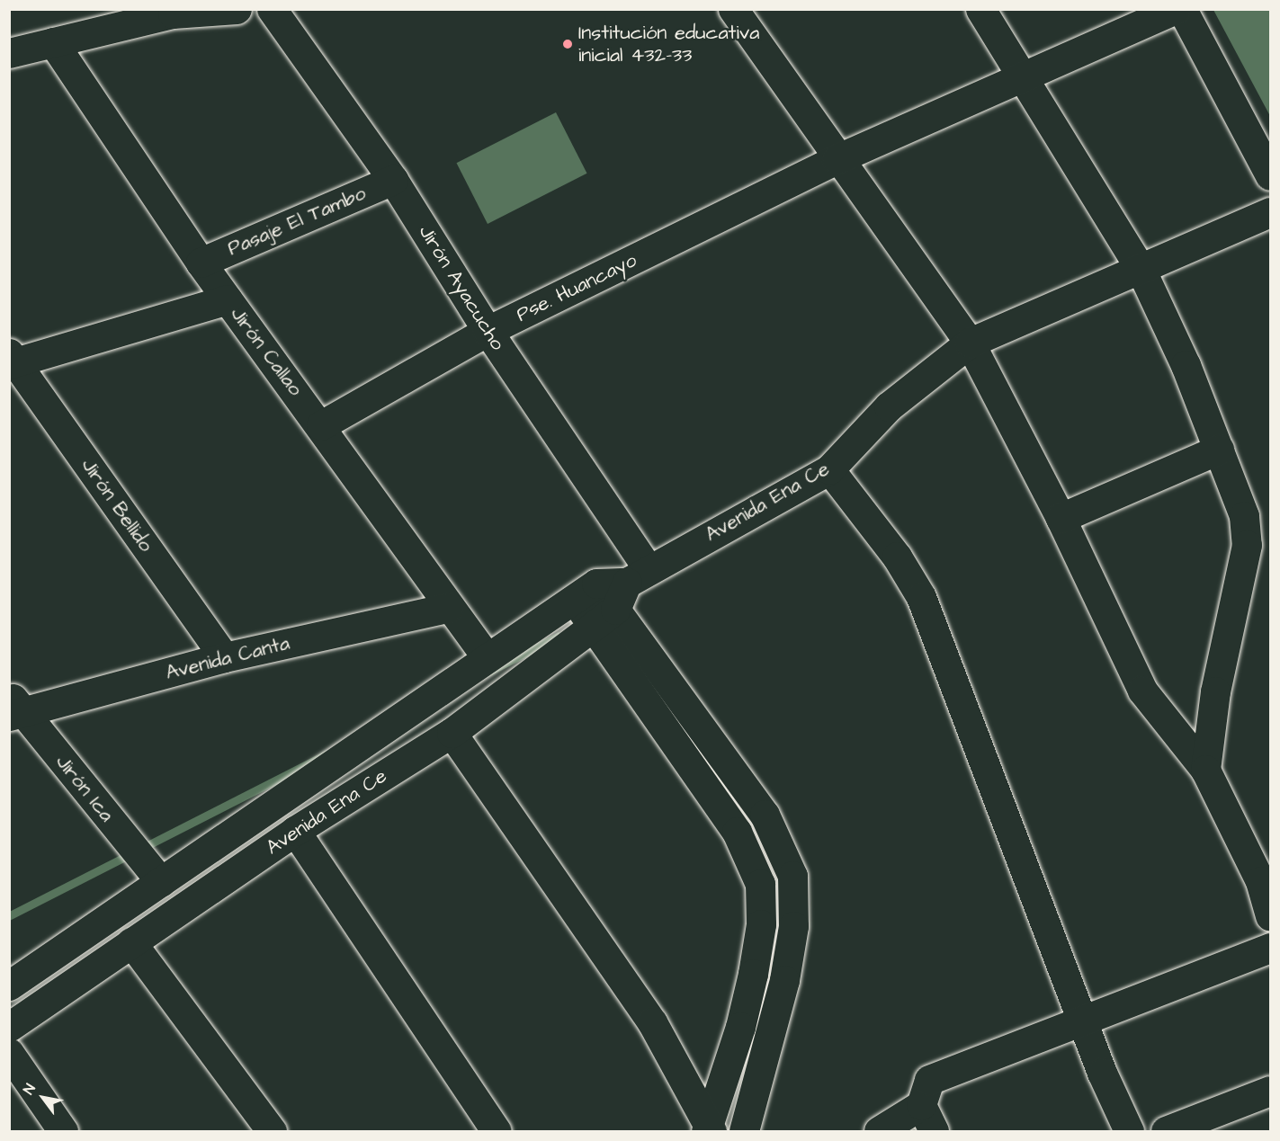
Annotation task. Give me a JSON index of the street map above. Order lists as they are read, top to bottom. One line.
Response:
{"streets":{"street":["Pasaje El Tambo","Jirón Ayacucho","Pse. Huancayo","Jirón Callao","Avenida Ena Ce","Jirón Bellido","Avenida Canta","Jirón Ica"]},"crossings":[["Pasaje El Tambo","Jirón Ayacucho"],["Pasaje El Tambo","Jirón Callao"],["Jirón Ayacucho","Pse. Huancayo"],["Jirón Ayacucho","Avenida Ena Ce"],["Pse. Huancayo","Jirón Callao"],["Jirón Callao","Avenida Ena Ce"],["Jirón Callao","Avenida Canta"],["Avenida Ena Ce","Jirón Ica"],["Jirón Bellido","Avenida Canta"],["Avenida Canta","Jirón Ica"]],"places":["Institución educativa inicial 432-33"],"north":"top left"}
